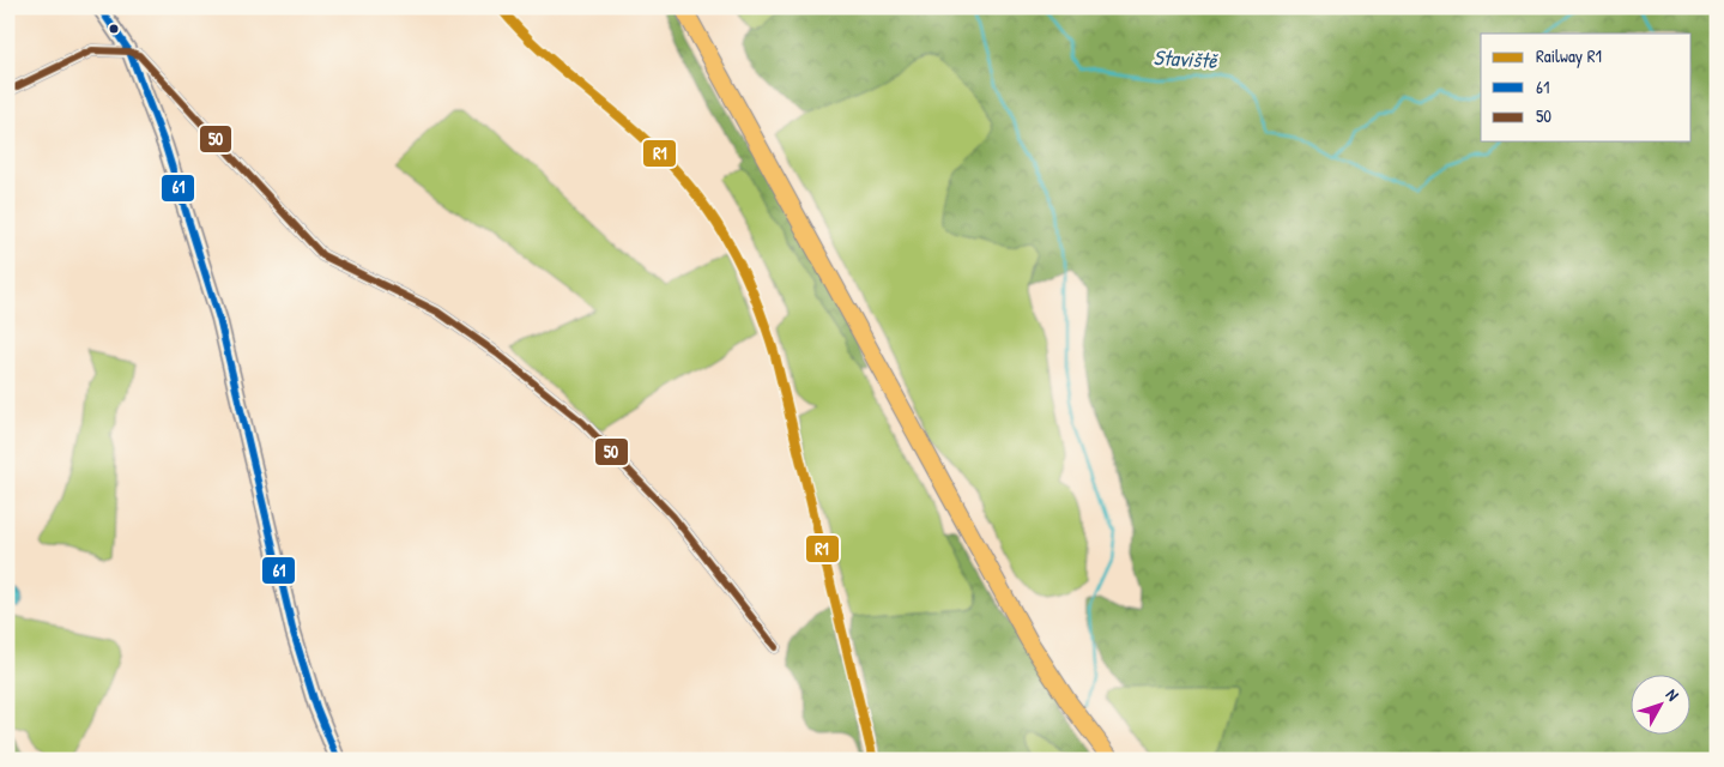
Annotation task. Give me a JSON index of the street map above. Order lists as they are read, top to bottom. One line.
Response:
{"water":["Staviště"],"lines":["rail line R1","transit line 61","transit line 50"],"legend":["Railway R1","61","50"],"north":"top right"}
